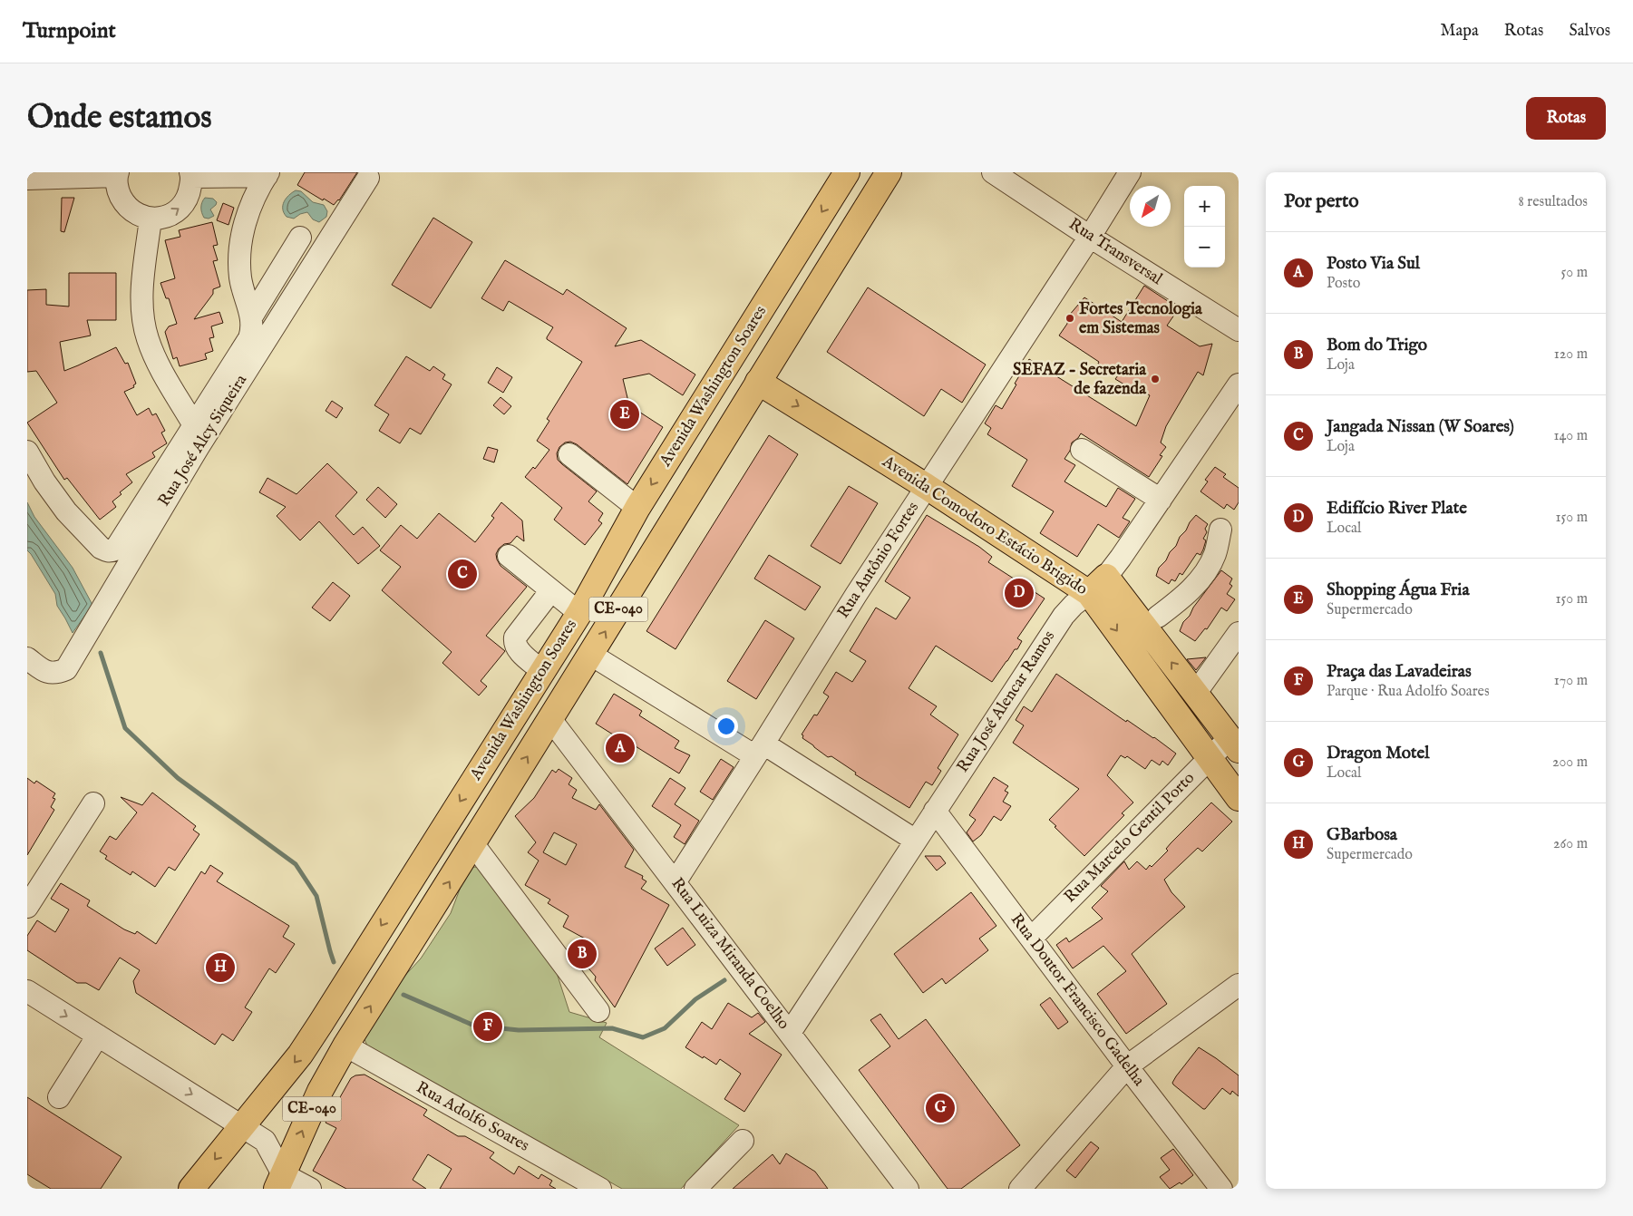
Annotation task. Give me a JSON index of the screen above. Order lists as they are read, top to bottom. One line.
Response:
{"streets":{"main road":["Avenida Washington Soares","Avenida Comodoro Estácio Brigido","CE-040"],"street":["Rua Transversal","Rua José Alcy Siqueira","Rua Antônio Fortes","Rua José Alencar Ramos","Rua Marcelo Gentil Porto","Rua Luiza Miranda Coelho","Rua Doutor Francisco Gadelha","Rua Adolfo Soares"]},"crossings":[["Rua Transversal","Rua Antônio Fortes"],["Avenida Washington Soares","Avenida Comodoro Estácio Brigido"],["Avenida Washington Soares","Rua Luiza Miranda Coelho"],["Avenida Washington Soares","Rua Adolfo Soares"],["Avenida Comodoro Estácio Brigido","Rua Antônio Fortes"],["Avenida Comodoro Estácio Brigido","Rua José Alencar Ramos"],["Avenida Comodoro Estácio Brigido","Rua Marcelo Gentil Porto"],["Rua Antônio Fortes","Rua Luiza Miranda Coelho"],["Rua José Alencar Ramos","Rua Luiza Miranda Coelho"],["Rua José Alencar Ramos","Rua Doutor Francisco Gadelha"],["Rua Marcelo Gentil Porto","Rua Doutor Francisco Gadelha"]],"places":["Fortes Tecnologia em Sistemas","SEFAZ - Secretaria de fazenda"],"north":"bottom left","page":{"header":"Turnpoint","nav":["Mapa","Rotas","Salvos"],"buttons":"Rotas","title":"Onde estamos","heading":["Por perto","8 resultados"],"map_buttons":["+","−"],"list":[{"mark":"A","name":"Posto Via Sul","note":"Posto","value":"50 m"},{"mark":"B","name":"Bom do Trigo","note":"Loja","value":"120 m"},{"mark":"C","name":"Jangada Nissan (W Soares)","note":"Loja","value":"140 m"},{"mark":"D","name":"Edifício River Plate","note":"Local","value":"150 m"},{"mark":"E","name":"Shopping Água Fria","note":"Supermercado","value":"150 m"},{"mark":"F","name":"Praça das Lavadeiras","note":"Parque · Rua Adolfo Soares","value":"170 m"},{"mark":"G","name":"Dragon Motel","note":"Local","value":"200 m"},{"mark":"H","name":"GBarbosa","note":"Supermercado","value":"260 m"}],"pins":["E","C","D","A","B","H","F","G"]}}
